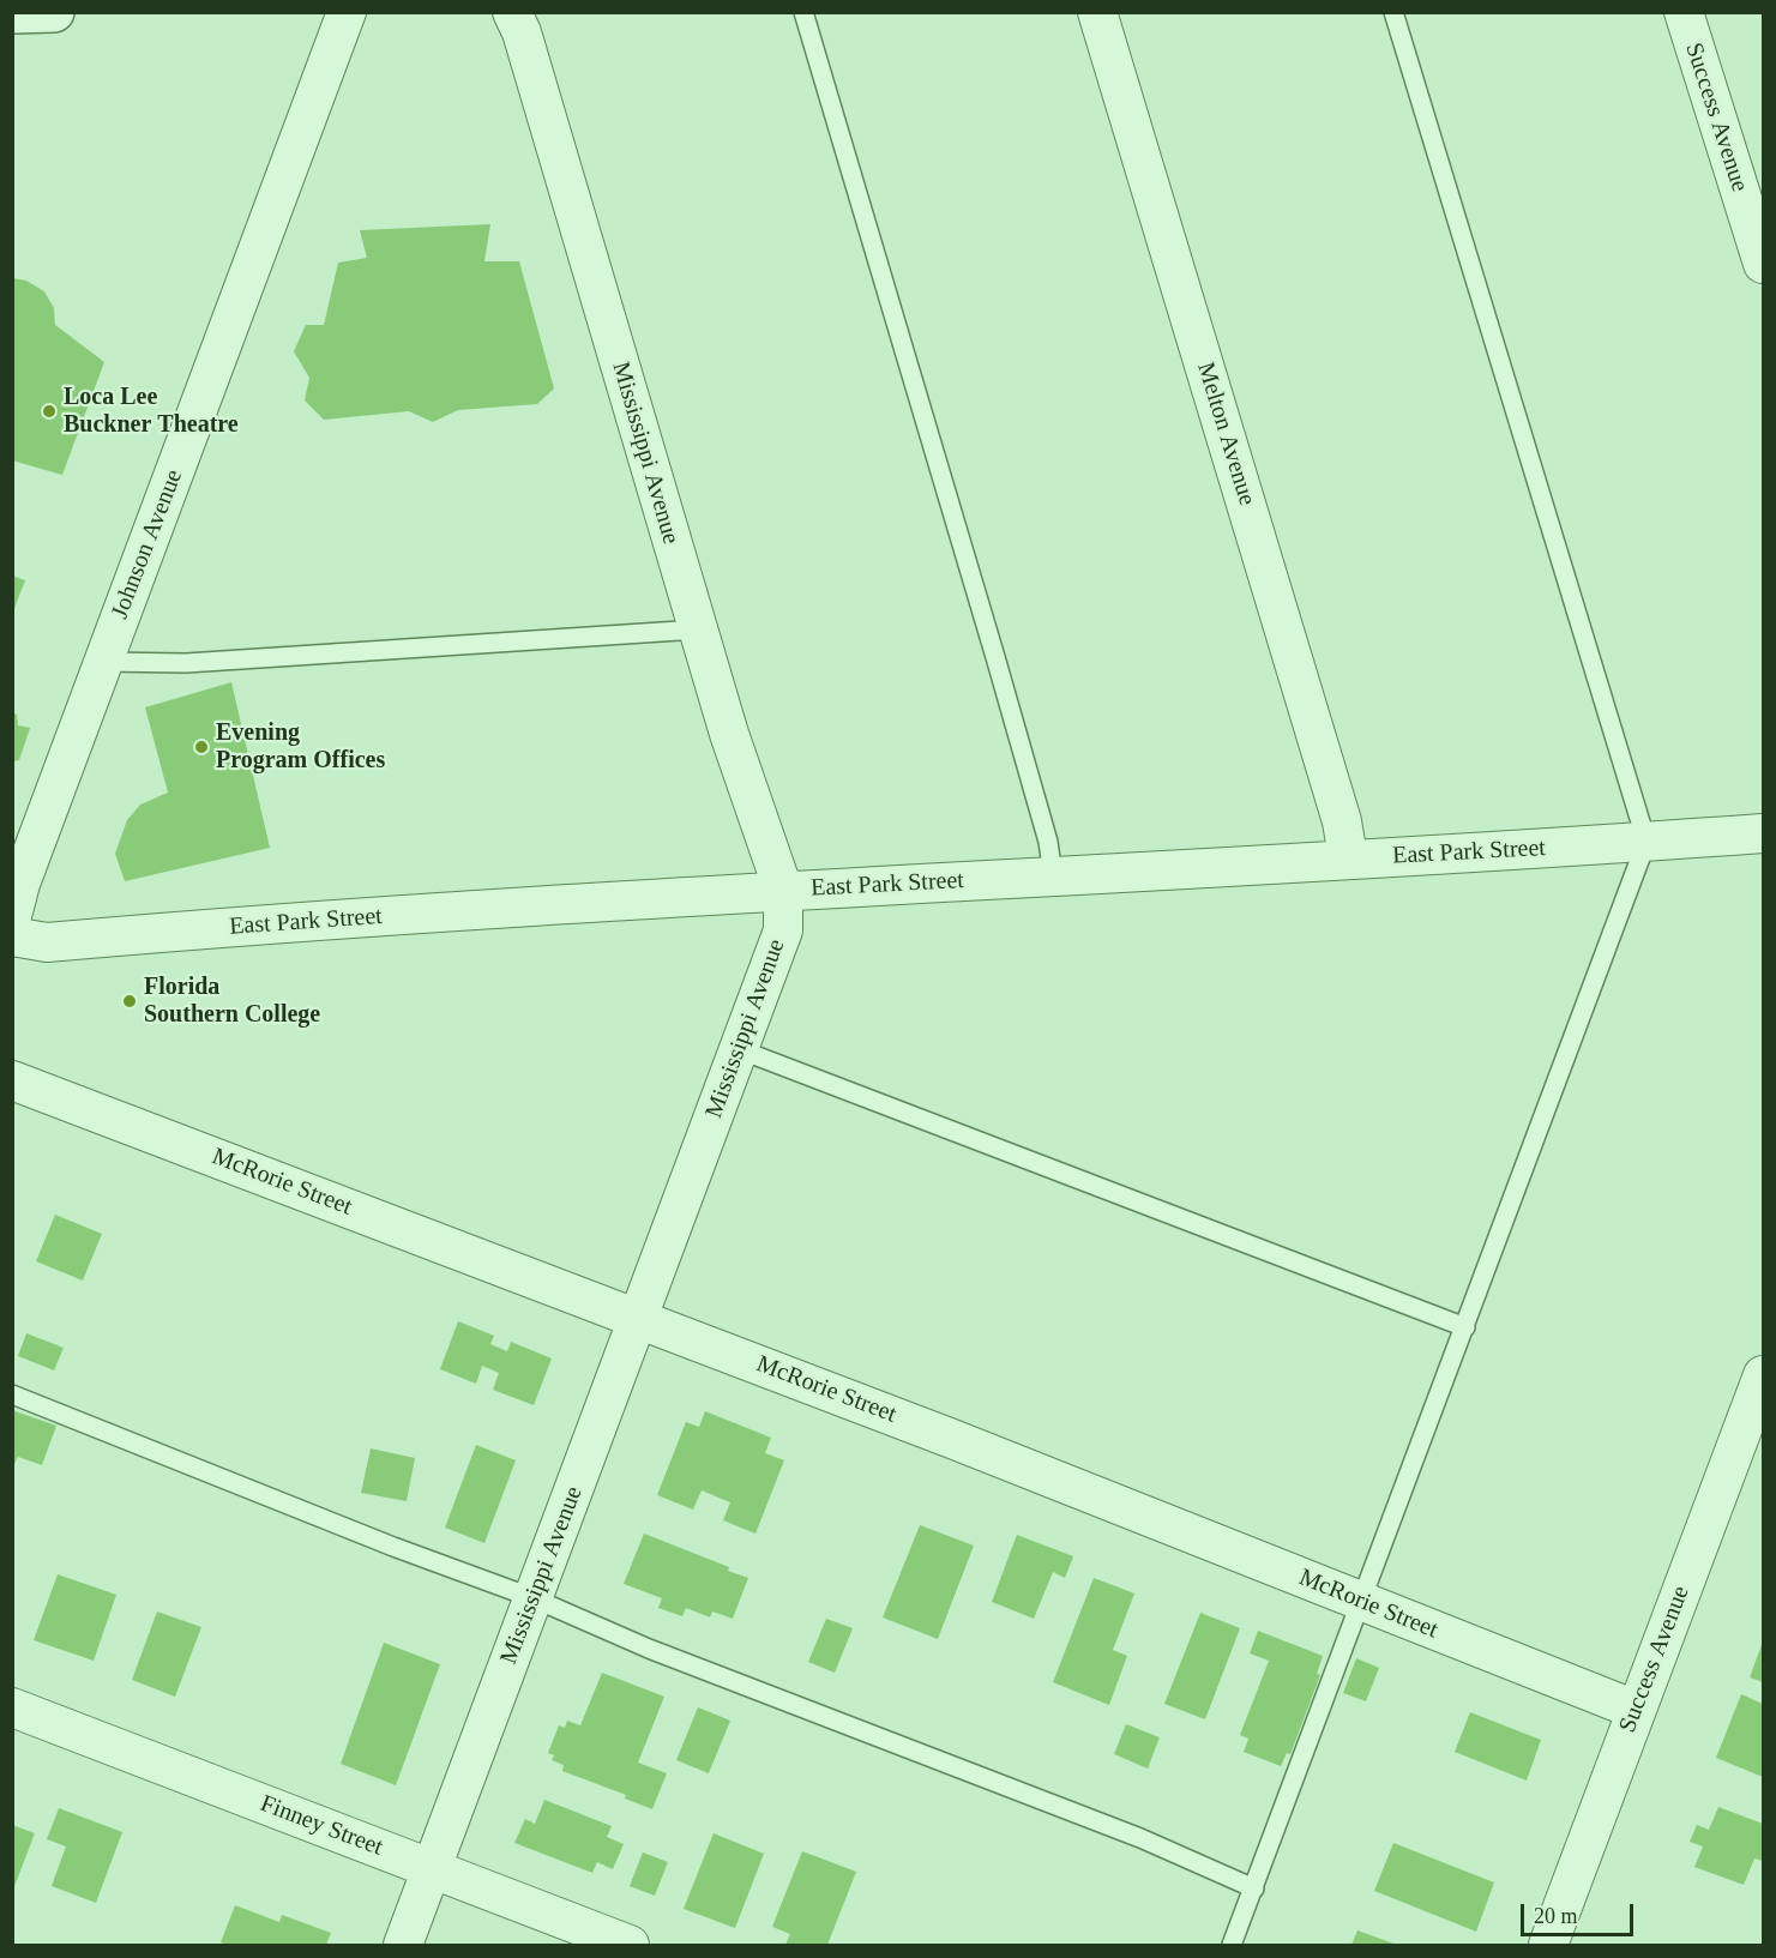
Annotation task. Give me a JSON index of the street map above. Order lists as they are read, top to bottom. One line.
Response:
{"streets":{"street":["Success Avenue","Melton Avenue","Mississippi Avenue","Johnson Avenue","East Park Street","McRorie Street","Finney Street"]},"crossings":[["Success Avenue","McRorie Street"],["Melton Avenue","East Park Street"],["Mississippi Avenue","East Park Street"],["Mississippi Avenue","McRorie Street"],["Mississippi Avenue","Finney Street"]],"places":["Loca Lee Buckner Theatre","Evening Program Offices","Florida Southern College"],"scale_bar":"20 m"}
